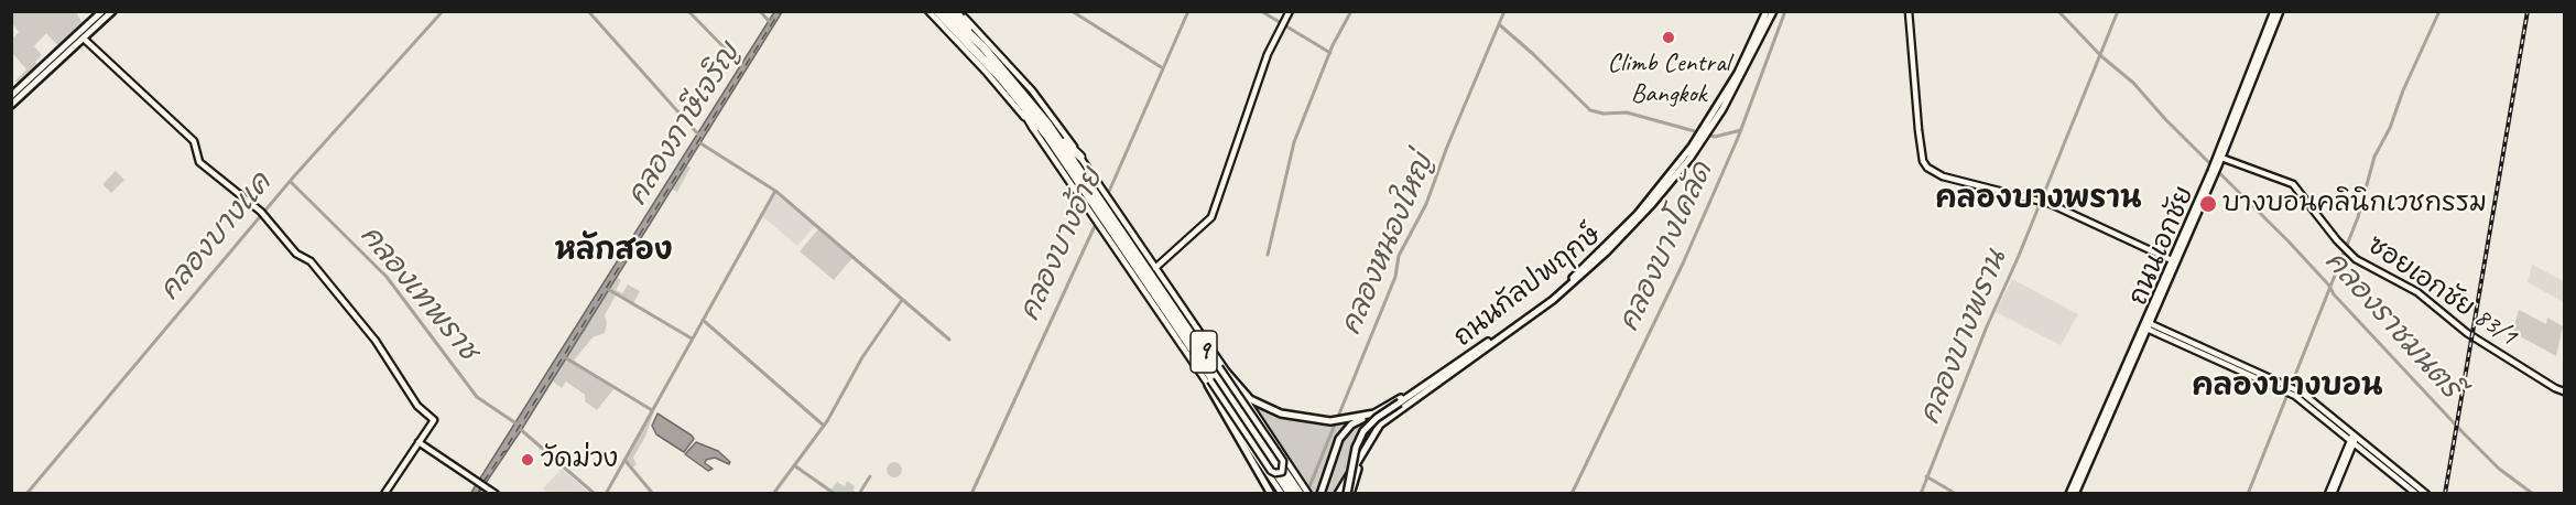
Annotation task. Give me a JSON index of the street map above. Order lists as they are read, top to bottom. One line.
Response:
{"streets":{"highway":["9"],"main road":["ถนนเอกชัย","ถนนกัลปพฤกษ์","ซอยเอกชัย 83/1"]},"crossings":[["ถนนเอกชัย","ซอยเอกชัย 83/1"]],"districts":["คลองบางพราน","หลักสอง","คลองบางบอน"],"water":["คลองภาษีเจริญ","คลองบางแค","คลองบางอ้าย","คลองหนองใหญ่","คลองบางโคลัด","คลองเทพราช","คลองราชมนตรี","คลองบางพราน"],"places":["Climb Central Bangkok","บางบอนคลินิกเวชกรรม","วัดม่วง"]}
